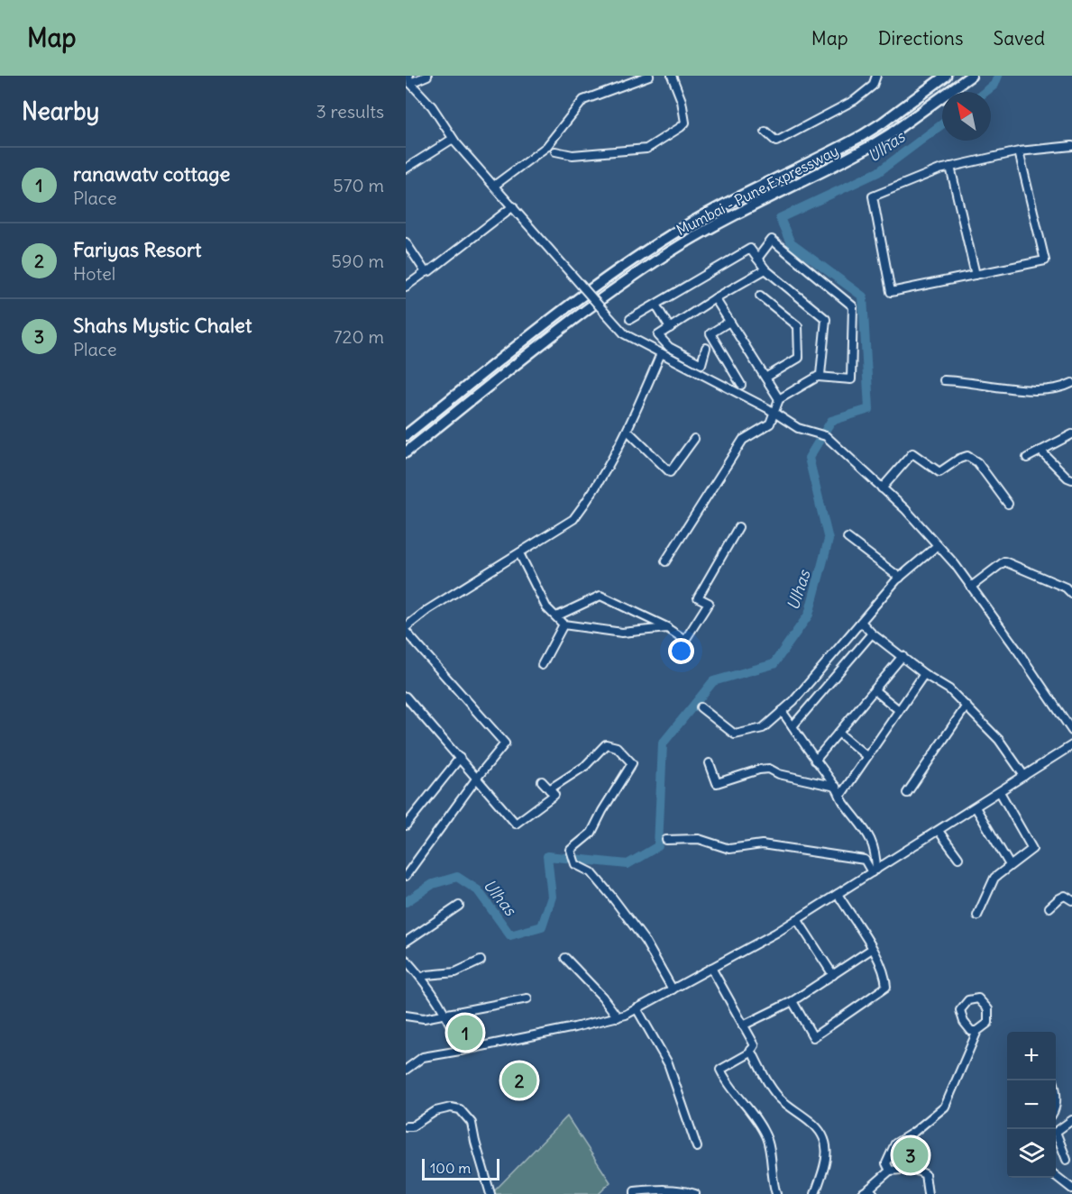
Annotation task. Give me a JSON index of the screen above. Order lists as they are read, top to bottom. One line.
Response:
{"streets":{"highway":["Mumbai - Pune Expressway"]},"water":["Ulhas"],"scale_bar":"100 m","north":"top left","page":{"header":"Map","nav":["Map","Directions","Saved"],"heading":["Nearby","3 results"],"list":[{"mark":"1","name":"ranawatv cottage","note":"Place","value":"570 m"},{"mark":"2","name":"Fariyas Resort","note":"Hotel","value":"590 m"},{"mark":"3","name":"Shahs Mystic Chalet","note":"Place","value":"720 m"}],"pins":["1","2","3"],"map_buttons":["+","−"],"scale":"100 m"}}
